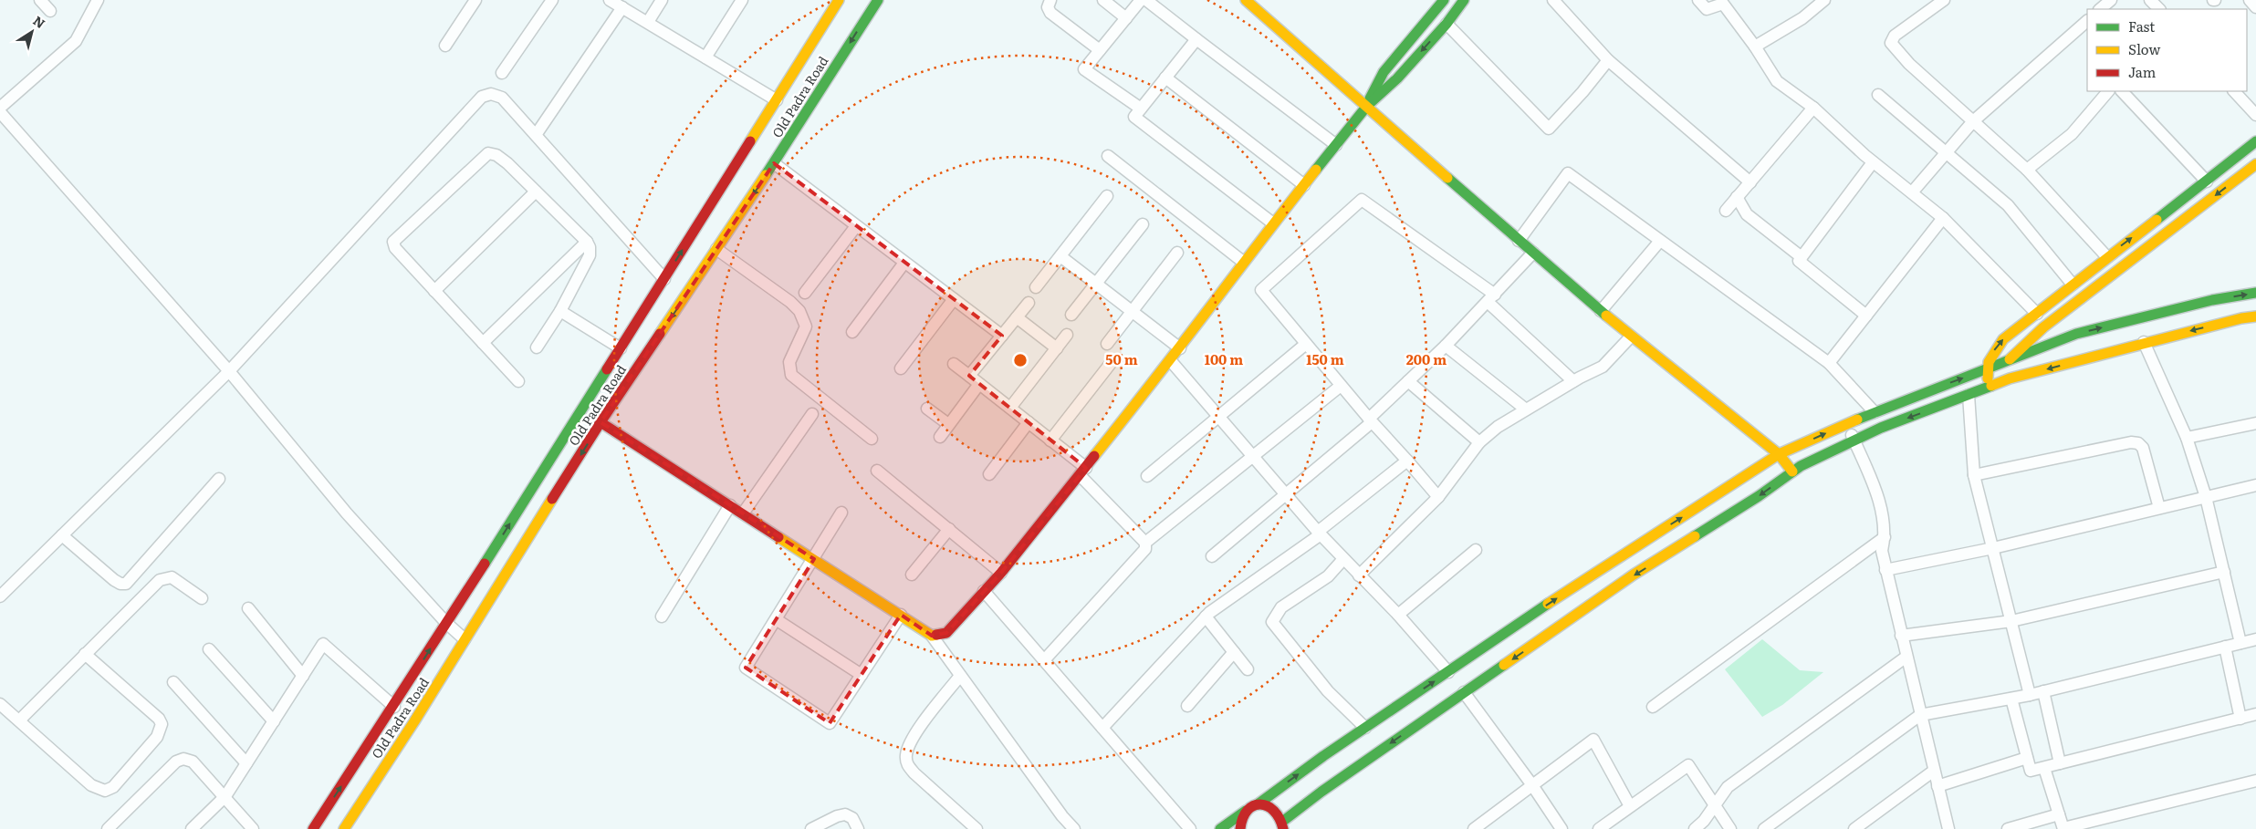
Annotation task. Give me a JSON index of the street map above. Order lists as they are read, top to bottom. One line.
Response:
{"streets":{"main road":["Old Padra Road"]},"legend":["Fast","Slow","Jam"],"north":"top right","rings":["50 m","100 m","150 m","200 m"]}
